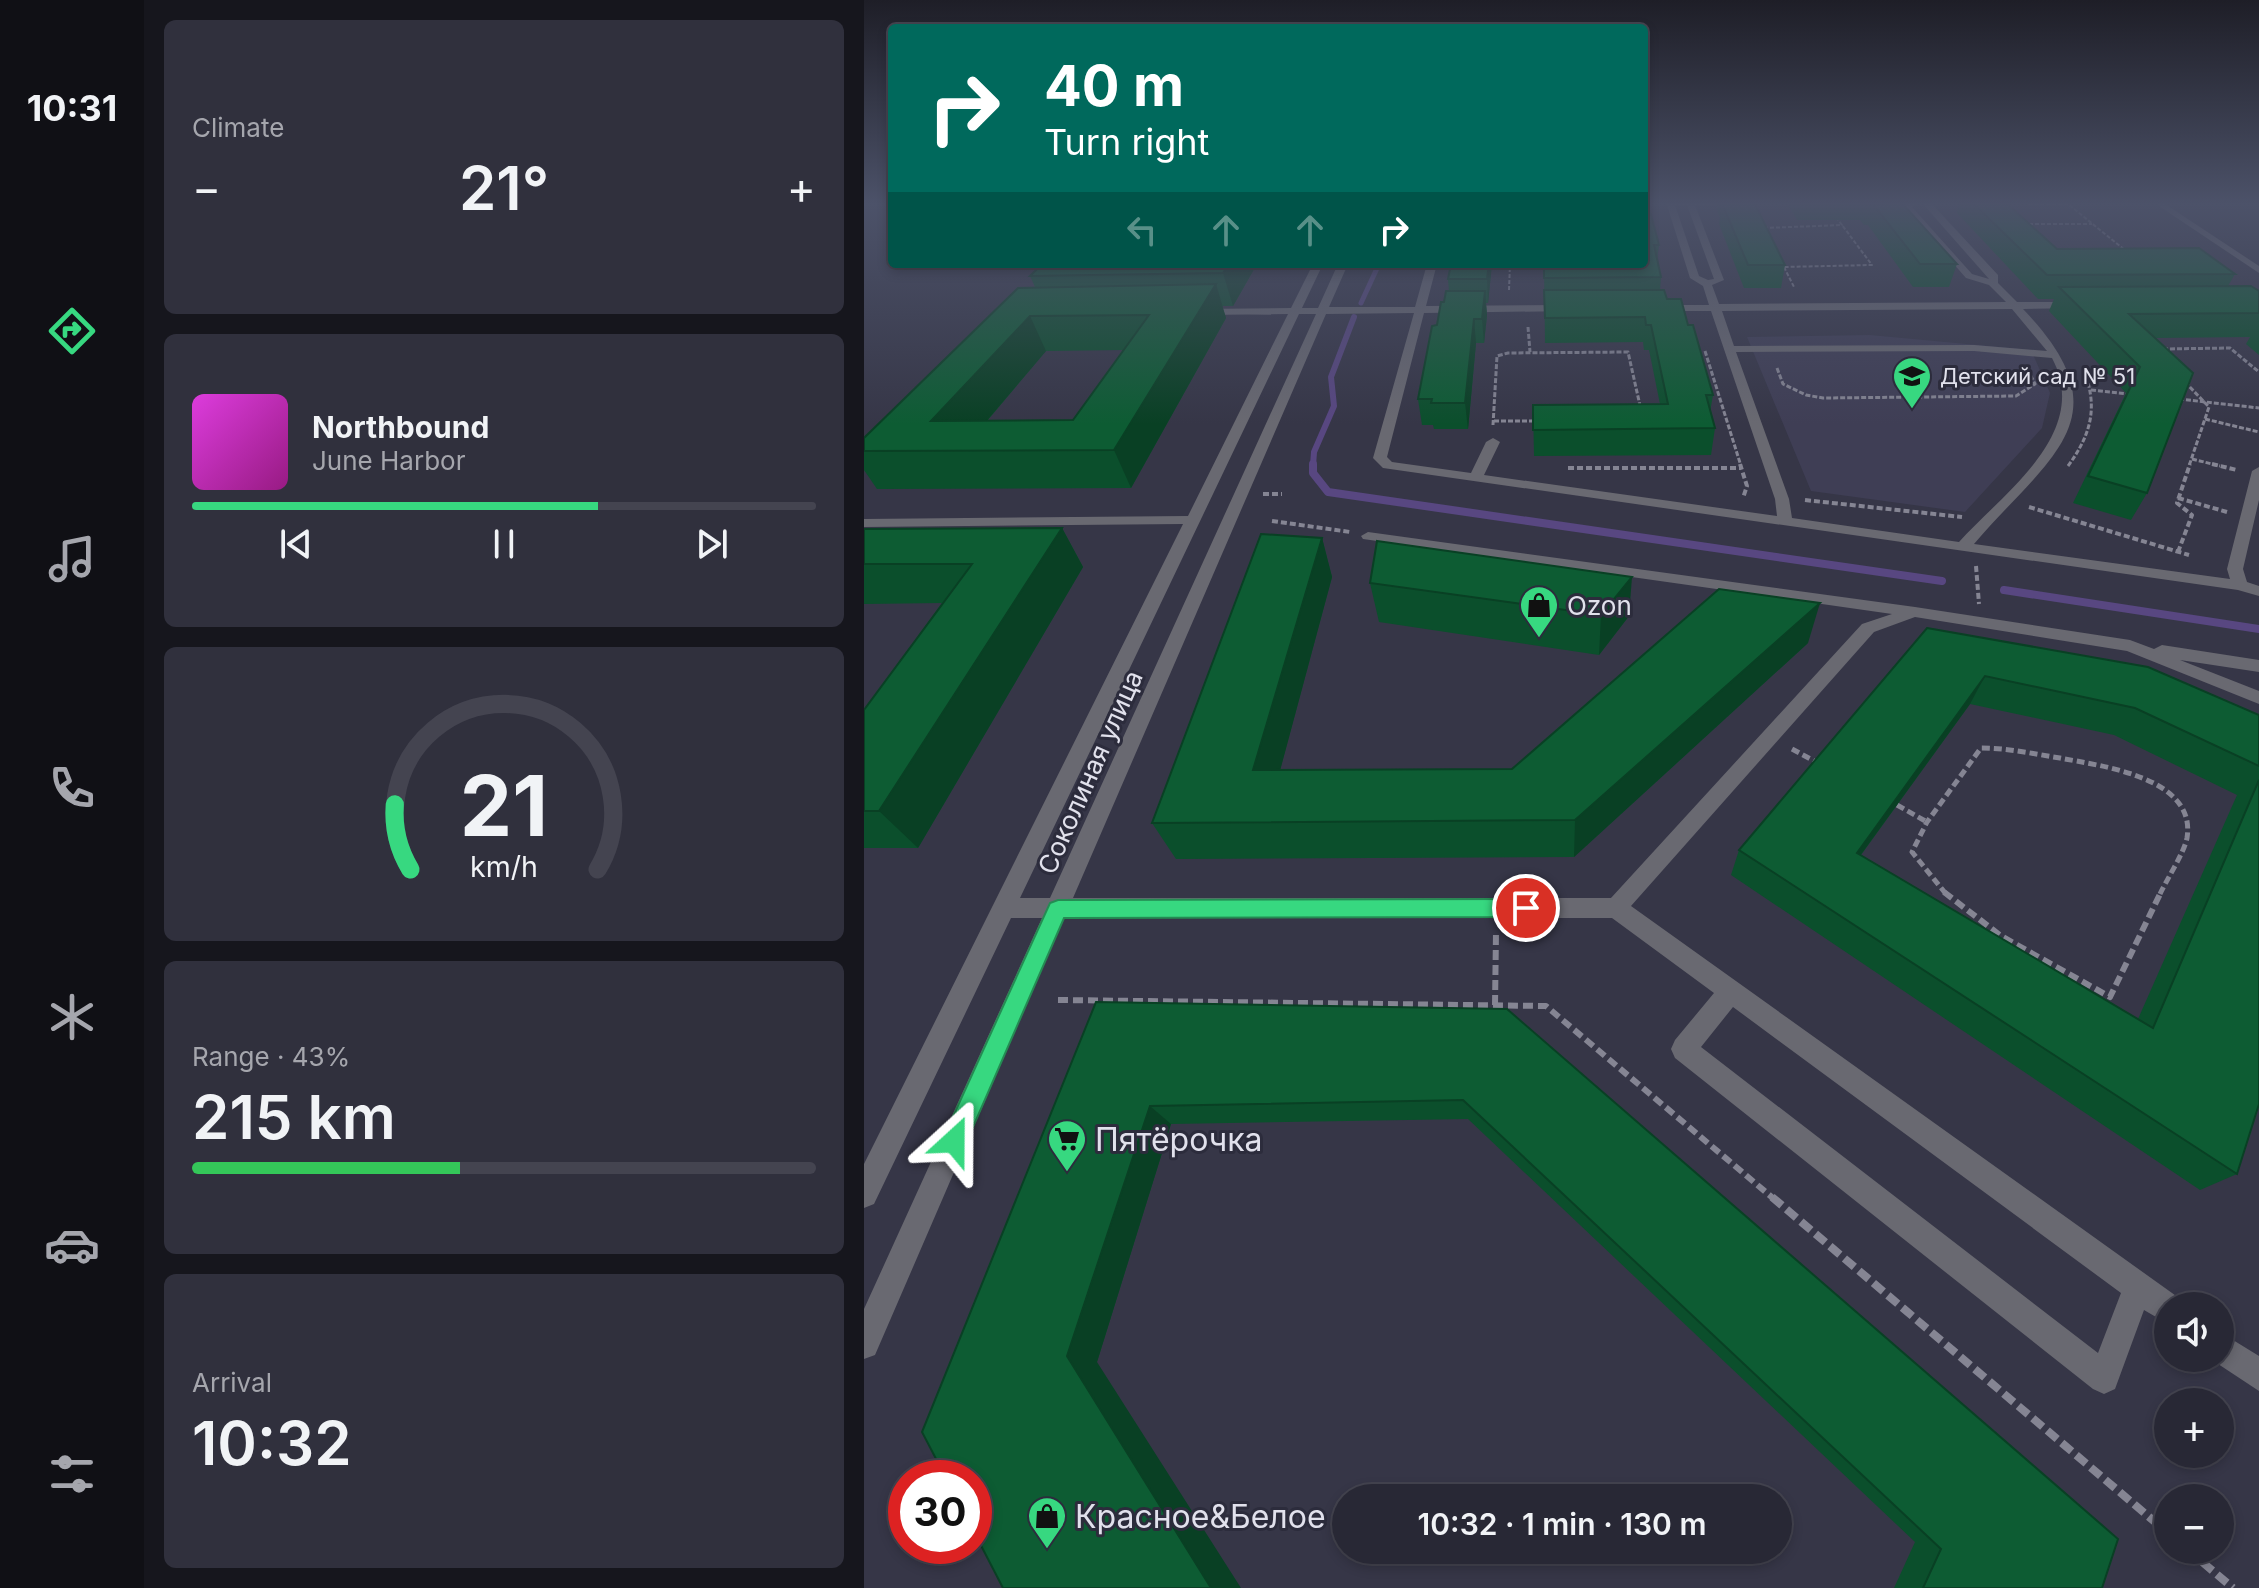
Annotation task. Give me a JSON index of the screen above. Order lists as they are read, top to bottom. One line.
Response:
{"streets":{"street":["Соколиная улица"]},"places":{"school or university":["Детский сад № 51"],"shop":["Ozon","Красное&Белое"],"supermarket":["Пятёрочка"]},"page":{"tabs":"10:31","tile":["Climate",["Range · 43%","215 km"],["Arrival","10:32"]],"turn":["40 m","Turn right"],"heat":["−","21°","+"],"song":["Northbound","June Harbor"],"map_buttons":["+","−"],"limit":"30","trip":"10:32 · 1 min · 130 m","gauge":["21","km/h"]}}
